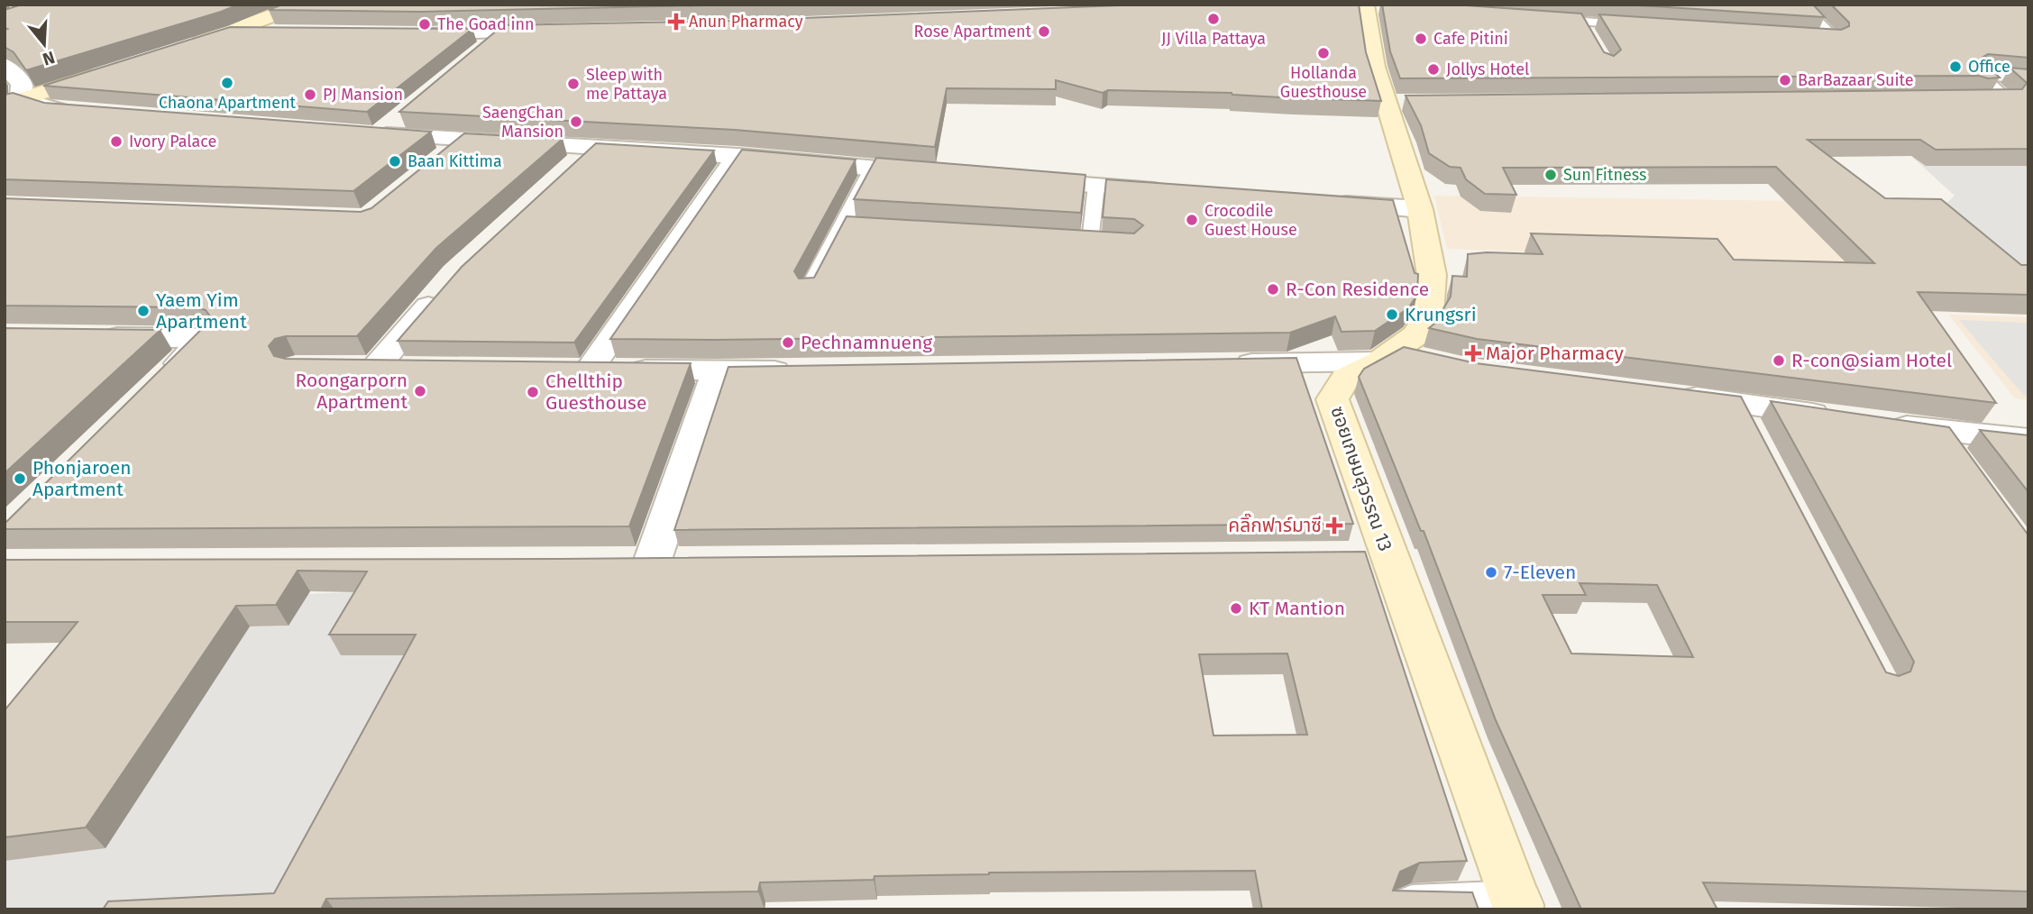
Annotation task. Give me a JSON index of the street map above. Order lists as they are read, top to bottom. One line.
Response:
{"streets":{"street":["ซอยเกษมสุวรรณ 13"]},"places":{"other":["JJ Villa Pattaya","The Goad inn","Rose Apartment","Cafe Pitini","Hollanda Guesthouse","Office","Jollys Hotel","BarBazaar Suite","Chaona Apartment","Sleep with me Pattaya","PJ Mansion","SaengChan Mansion","Ivory Palace","Baan Kittima","Sun Fitness","Crocodile Guest House","R-Con Residence","Yaem Yim Apartment","Krungsri","Pechnamnueng","R-con@siam Hotel","Roongarporn Apartment","Chellthip Guesthouse","Phonjaroen Apartment","7-Eleven","KT Mantion"],"health":["Anun Pharmacy","Major Pharmacy","คลิ๊กฟาร์มาซี"]},"north":"bottom"}
